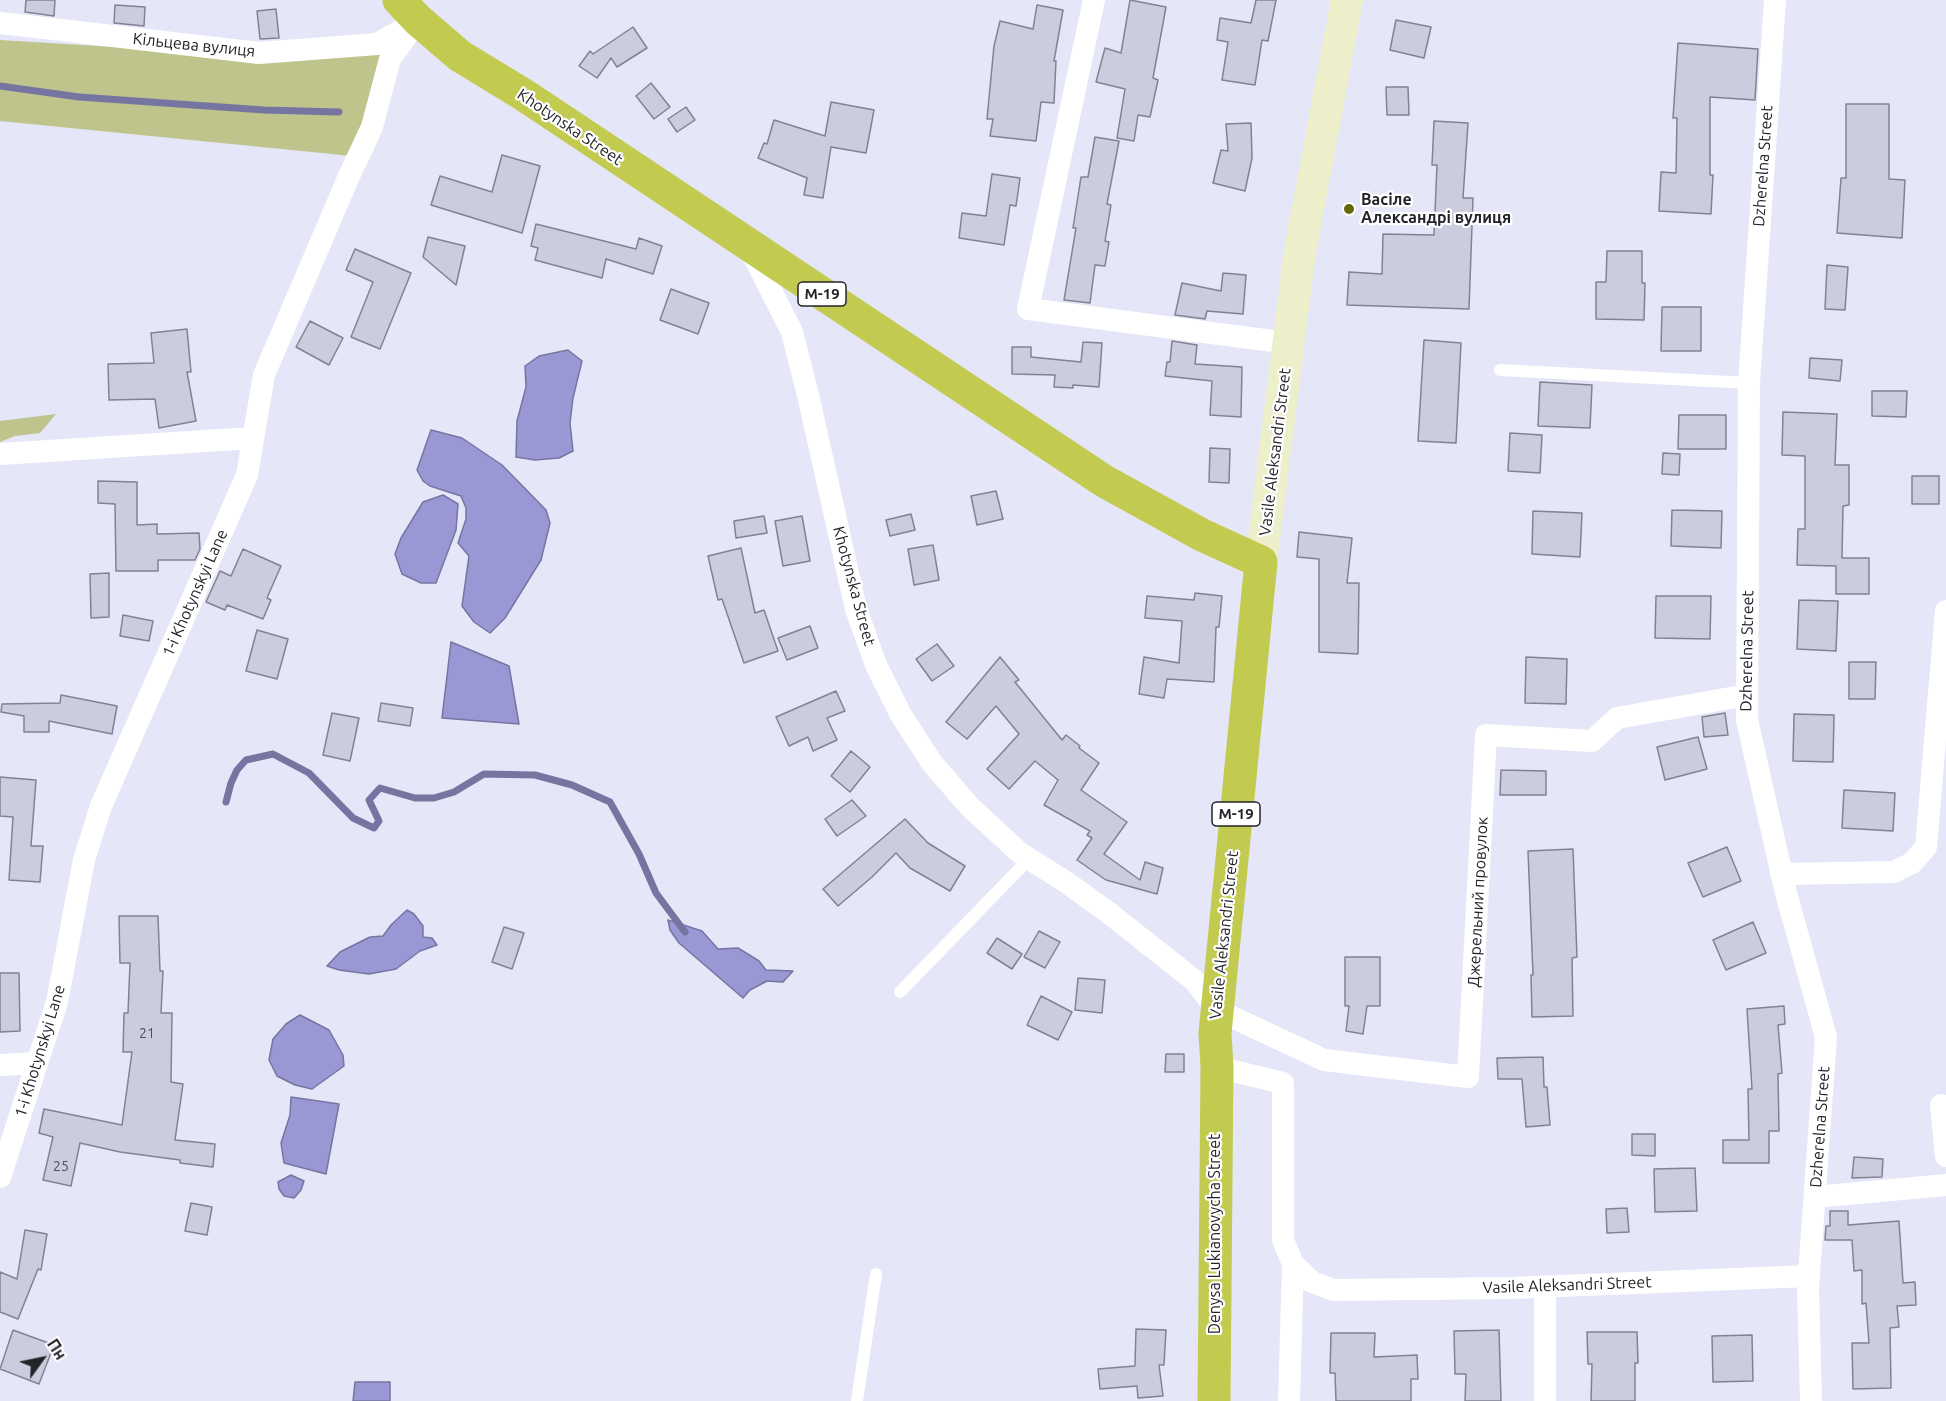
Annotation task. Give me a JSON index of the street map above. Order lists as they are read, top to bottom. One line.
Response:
{"streets":{"highway":["Khotynska Street","М-19","Vasile Aleksandri Street","Denysa Lukianovycha Street"],"street":["Кільцева вулиця","Dzherelna Street","1-i Khotynskyi Lane","Джерельний провулок"]},"crossings":[["Кільцева вулиця","Khotynska Street"],["Кільцева вулиця","1-i Khotynskyi Lane"],["Khotynska Street","Vasile Aleksandri Street"],["Khotynska Street","1-i Khotynskyi Lane"],["Khotynska Street","Джерельний провулок"],["Dzherelna Street","Vasile Aleksandri Street"],["Dzherelna Street","Джерельний провулок"],["Vasile Aleksandri Street","Джерельний провулок"],["Vasile Aleksandri Street","Denysa Lukianovycha Street"]],"places":["Васіле Александрі вулиця"],"house_numbers":["21","25"],"north":"top right"}
